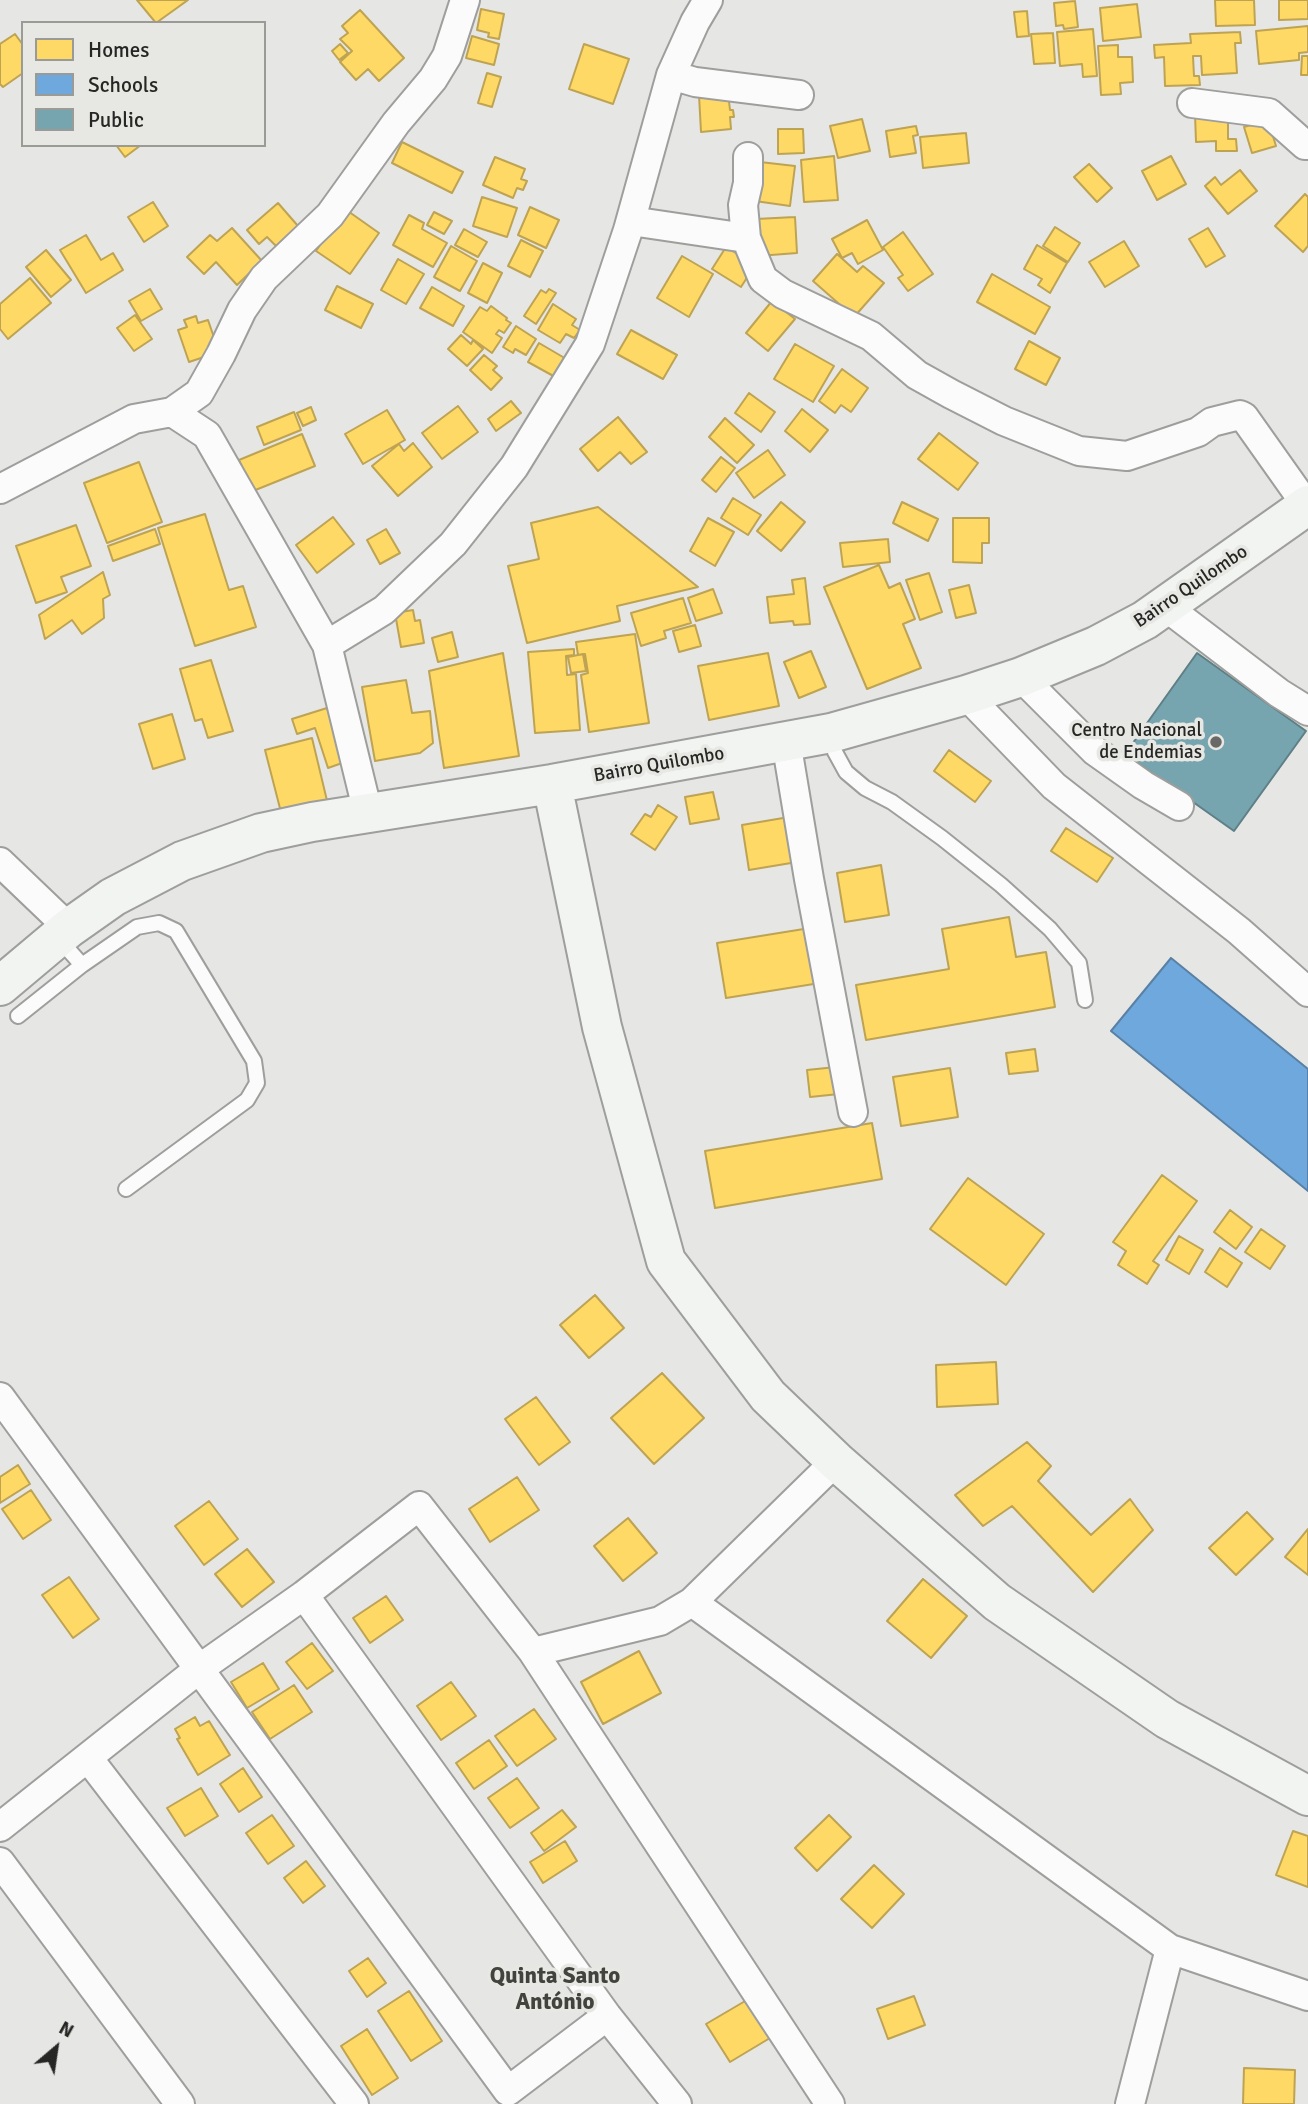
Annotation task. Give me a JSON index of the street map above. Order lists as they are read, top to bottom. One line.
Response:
{"streets":{"street":["Bairro Quilombo"]},"districts":["Quinta Santo António"],"places":["Centro Nacional de Endemias"],"legend":["Homes","Schools","Public"],"north":"top right"}
